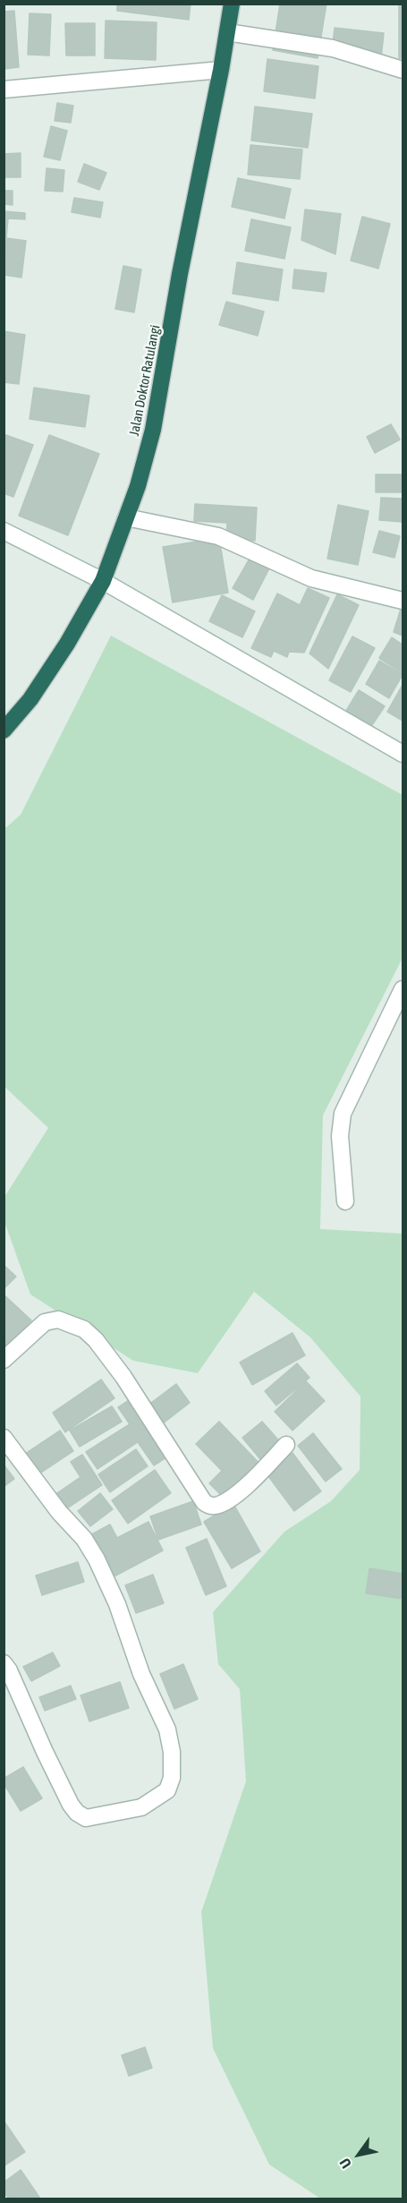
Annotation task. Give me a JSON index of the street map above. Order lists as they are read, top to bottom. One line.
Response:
{"streets":{"highway":["Jalan Doktor Ratulangi"]},"north":"bottom left"}
